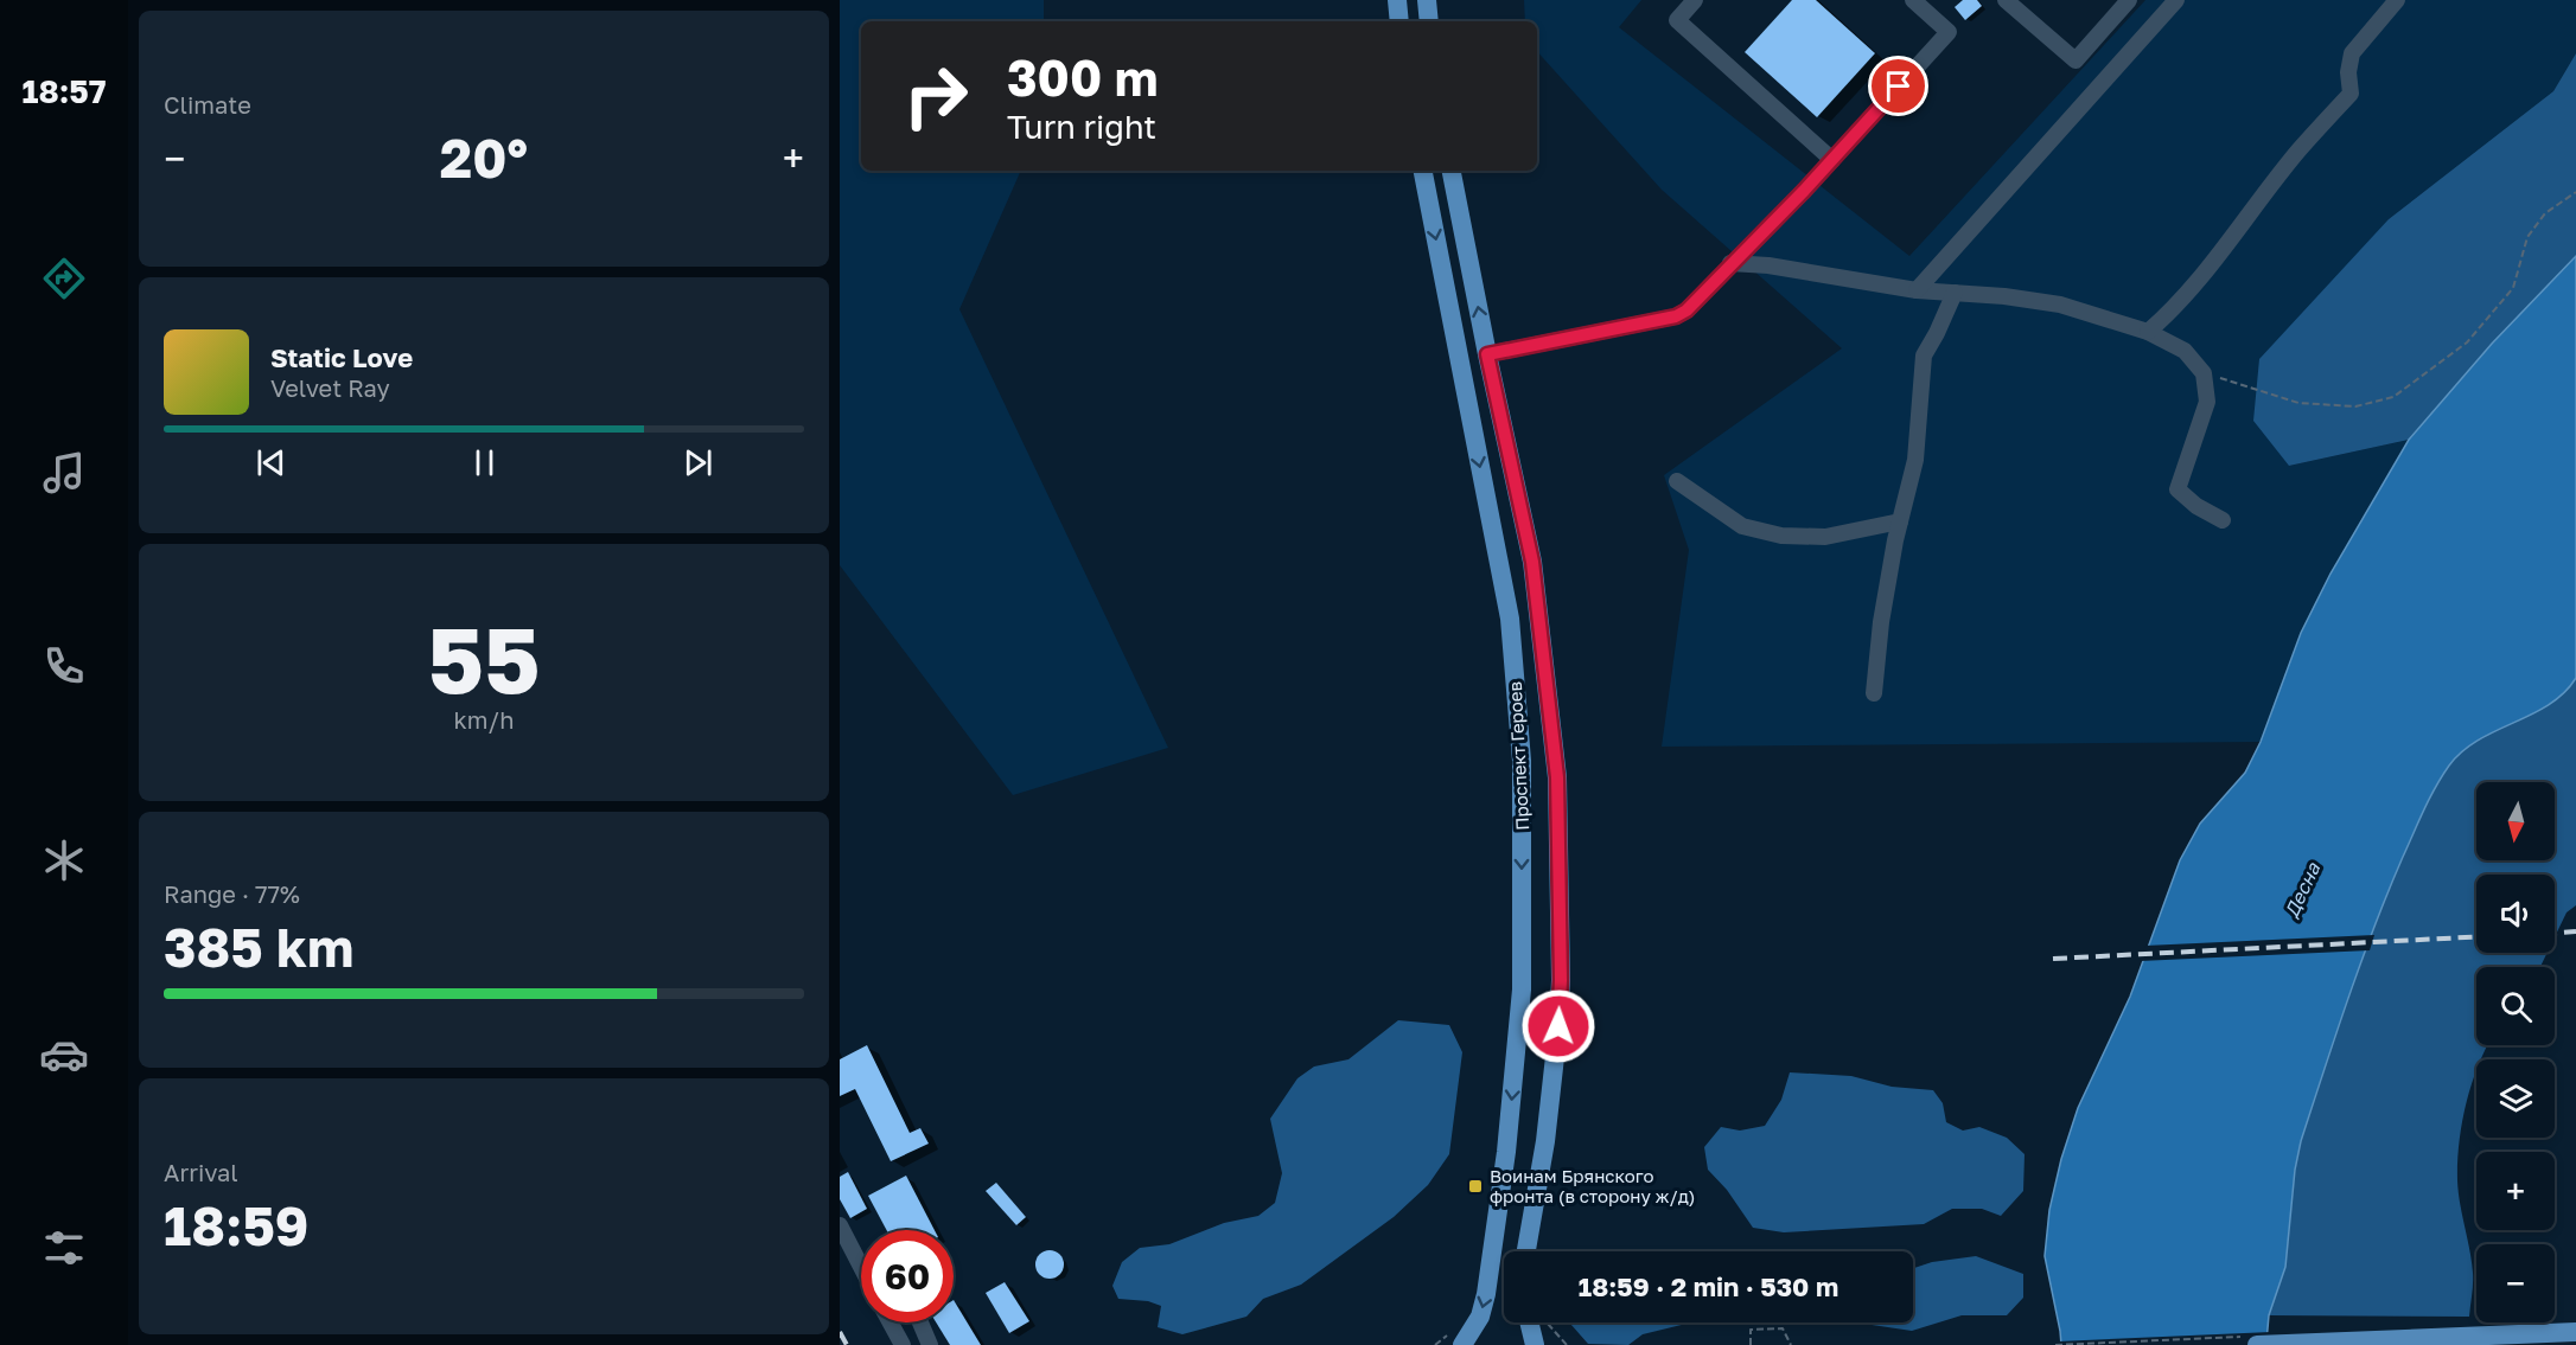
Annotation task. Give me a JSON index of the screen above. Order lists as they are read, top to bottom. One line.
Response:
{"streets":{"main road":["Проспект Героев"]},"water":["Десна"],"places":{"transit":["Воинам Брянского фронта (в сторону ж/д)"]},"north":"bottom","page":{"tabs":"18:57","tile":["Climate",["55","km/h"],["Range · 77%","385 km"],["Arrival","18:59"]],"turn":["300 m","Turn right"],"heat":["−","20°","+"],"song":["Static Love","Velvet Ray"],"map_buttons":["+","−"],"limit":"60","trip":"18:59 · 2 min · 530 m"}}
